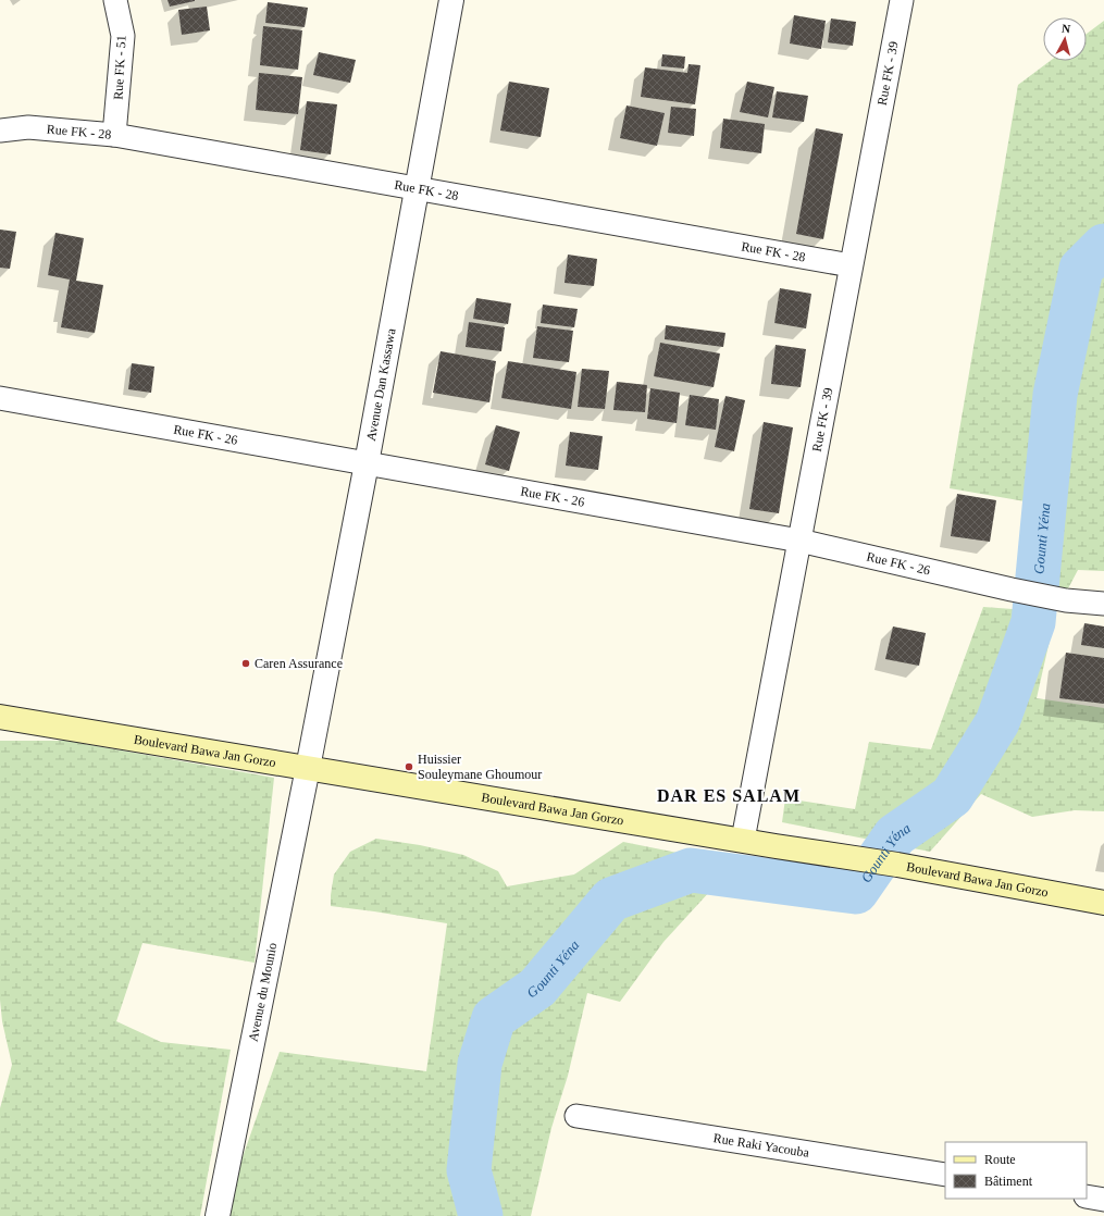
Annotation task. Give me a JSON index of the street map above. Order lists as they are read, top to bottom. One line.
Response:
{"streets":{"main road":["Boulevard Bawa Jan Gorzo"],"street":["Rue FK - 51","Rue FK - 39","Rue FK - 28","Avenue Dan Kassawa","Rue FK - 26","Avenue du Mounio","Rue Raki Yacouba"]},"crossings":[["Rue FK - 51","Rue FK - 28"],["Rue FK - 39","Rue FK - 28"],["Rue FK - 39","Rue FK - 26"],["Rue FK - 39","Boulevard Bawa Jan Gorzo"],["Rue FK - 28","Avenue Dan Kassawa"],["Avenue Dan Kassawa","Rue FK - 26"],["Avenue Dan Kassawa","Boulevard Bawa Jan Gorzo"],["Avenue Dan Kassawa","Avenue du Mounio"],["Boulevard Bawa Jan Gorzo","Avenue du Mounio"]],"districts":["DAR ES SALAM"],"water":["Gounti Yéna"],"places":["Caren Assurance","Huissier Souleymane Ghoumour"],"legend":["Route","Bâtiment"],"north":"top"}
